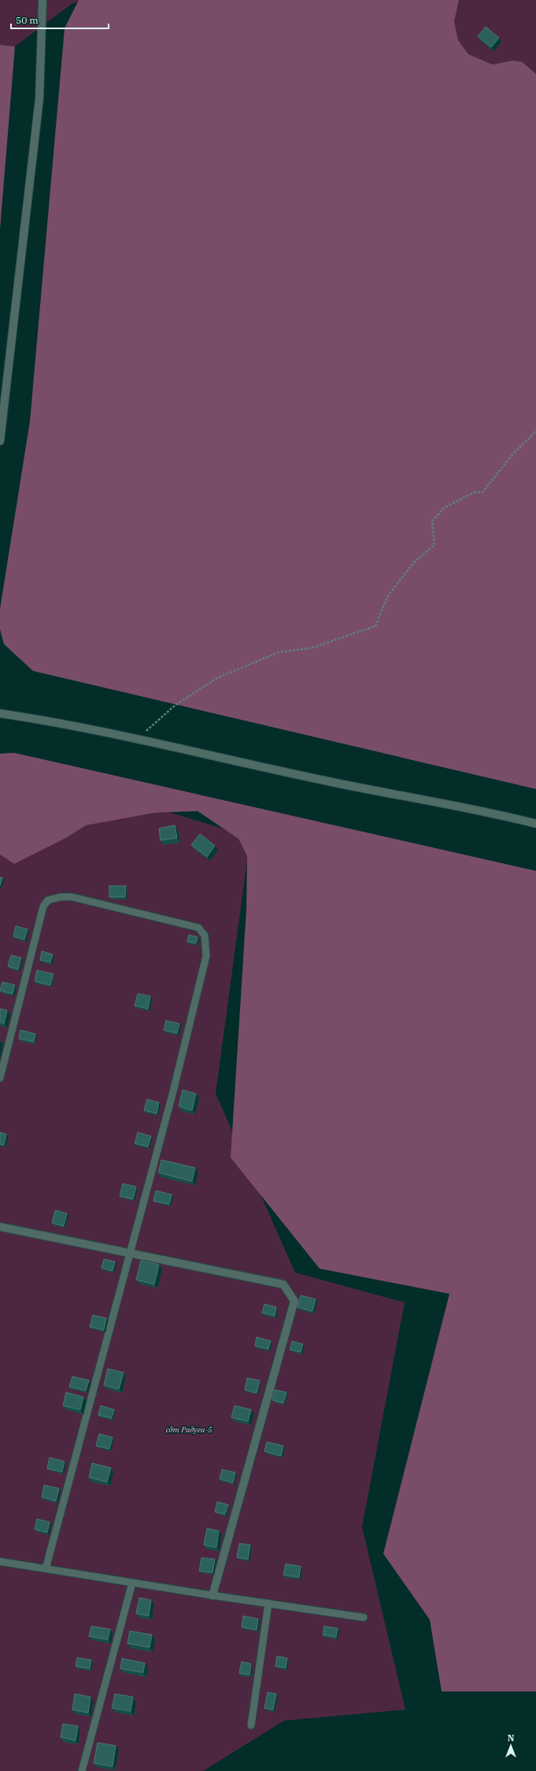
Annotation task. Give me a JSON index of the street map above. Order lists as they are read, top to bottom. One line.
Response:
{"parks":["сдт Радуга-5"],"scale_bar":"50 m","north":"top"}
